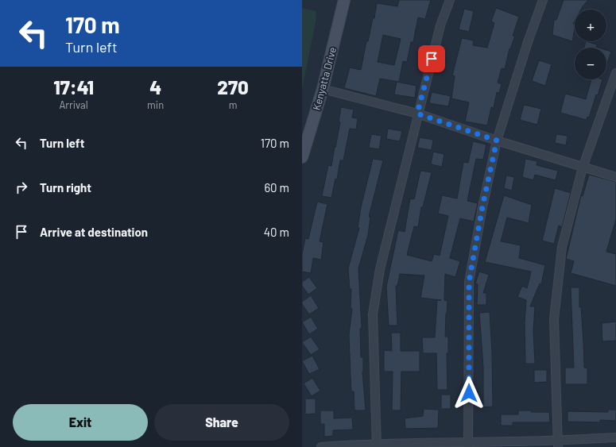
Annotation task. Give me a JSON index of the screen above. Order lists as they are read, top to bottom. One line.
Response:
{"streets":{"main road":["Kenyatta Drive"]},"page":{"turn":["170 m","Turn left"],"map_buttons":["+","−"],"eta":["17:41","Arrival","4","min","270","m"],"list":[{"name":"Turn left","value":"170 m"},{"name":"Turn right","value":"60 m"},{"name":"Arrive at destination","value":"40 m"}],"buttons":["Exit","Share"]}}
